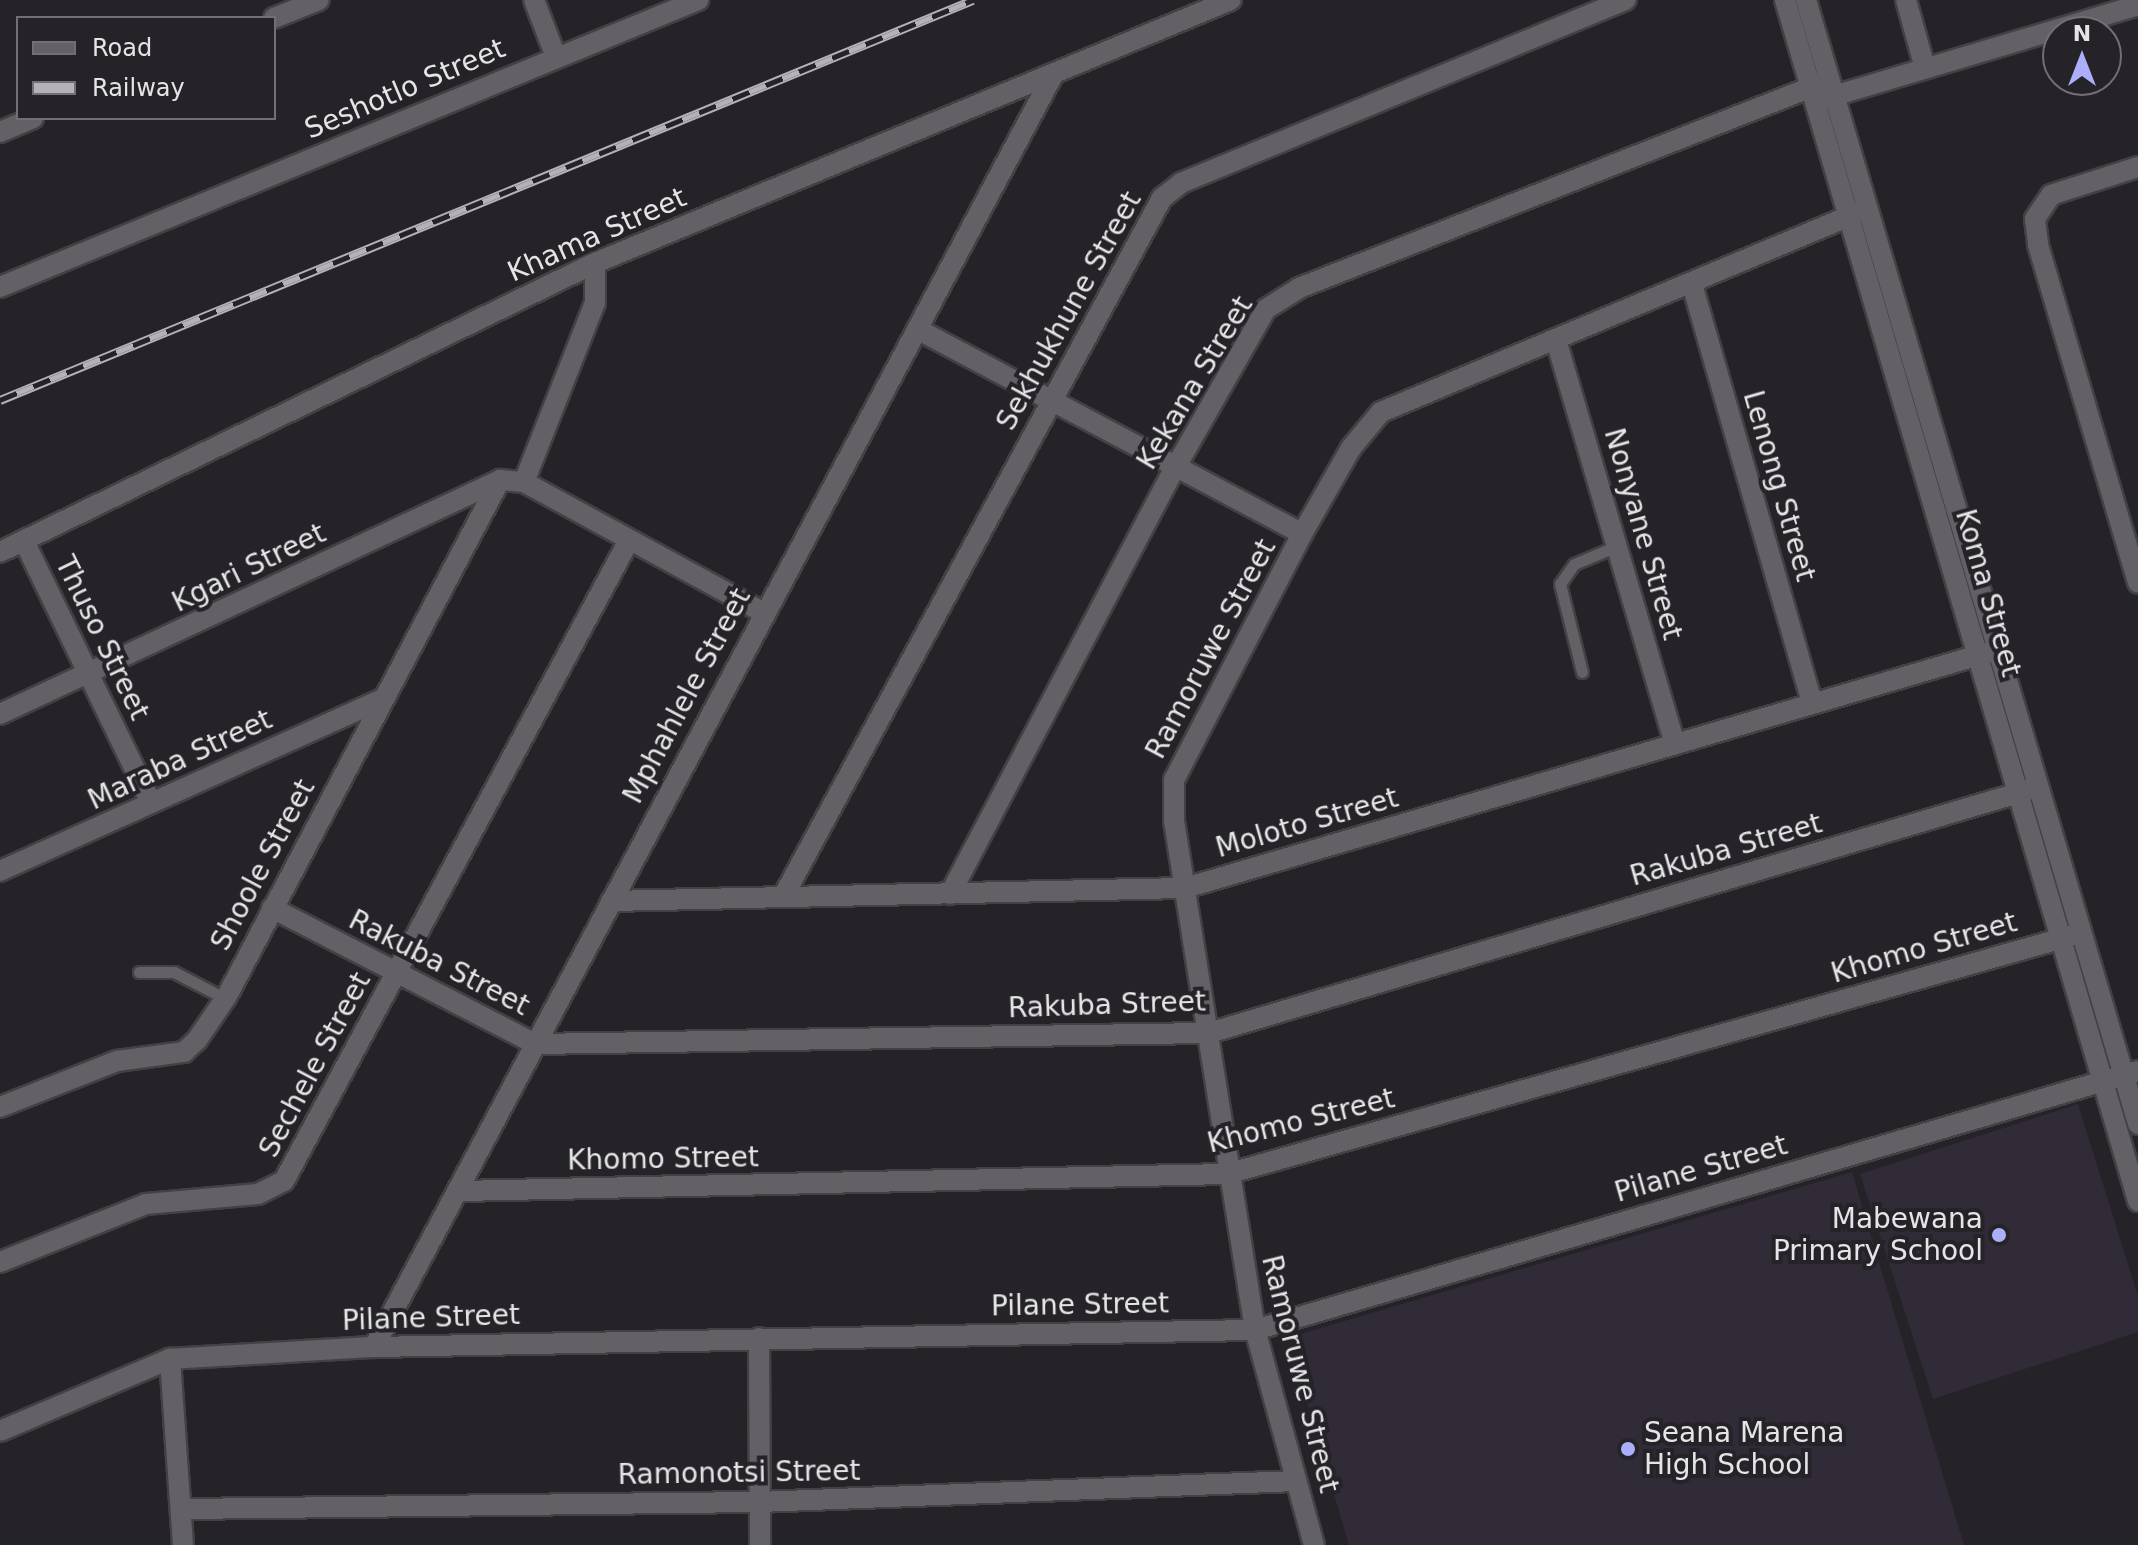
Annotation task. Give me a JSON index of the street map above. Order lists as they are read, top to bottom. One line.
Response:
{"streets":{"street":["Seshotlo Street","Khama Street","Sekhukhune Street","Kekana Street","Lenong Street","Nonyane Street","Kgari Street","Koma Street","Thuso Street","Ramoruwe Street","Mphahlele Street","Maraba Street","Moloto Street","Rakuba Street","Shoole Street","Khomo Street","Sechele Street","Pilane Street","Ramonotsi Street"]},"crossings":[["Khama Street","Thuso Street"],["Khama Street","Mphahlele Street"],["Sekhukhune Street","Moloto Street"],["Kekana Street","Koma Street"],["Kekana Street","Moloto Street"],["Lenong Street","Ramoruwe Street"],["Lenong Street","Moloto Street"],["Nonyane Street","Ramoruwe Street"],["Nonyane Street","Moloto Street"],["Kgari Street","Thuso Street"],["Kgari Street","Mphahlele Street"],["Kgari Street","Shoole Street"],["Kgari Street","Sechele Street"],["Koma Street","Ramoruwe Street"],["Koma Street","Moloto Street"],["Koma Street","Rakuba Street"],["Koma Street","Khomo Street"],["Koma Street","Pilane Street"],["Thuso Street","Maraba Street"],["Ramoruwe Street","Moloto Street"],["Ramoruwe Street","Rakuba Street"],["Ramoruwe Street","Khomo Street"],["Ramoruwe Street","Pilane Street"],["Ramoruwe Street","Ramonotsi Street"],["Mphahlele Street","Moloto Street"],["Mphahlele Street","Rakuba Street"],["Mphahlele Street","Khomo Street"],["Mphahlele Street","Pilane Street"],["Maraba Street","Shoole Street"],["Rakuba Street","Shoole Street"],["Rakuba Street","Sechele Street"]],"places":["Mabewana Primary School","Seana Marena High School"],"legend":["Road","Railway"],"north":"top"}
